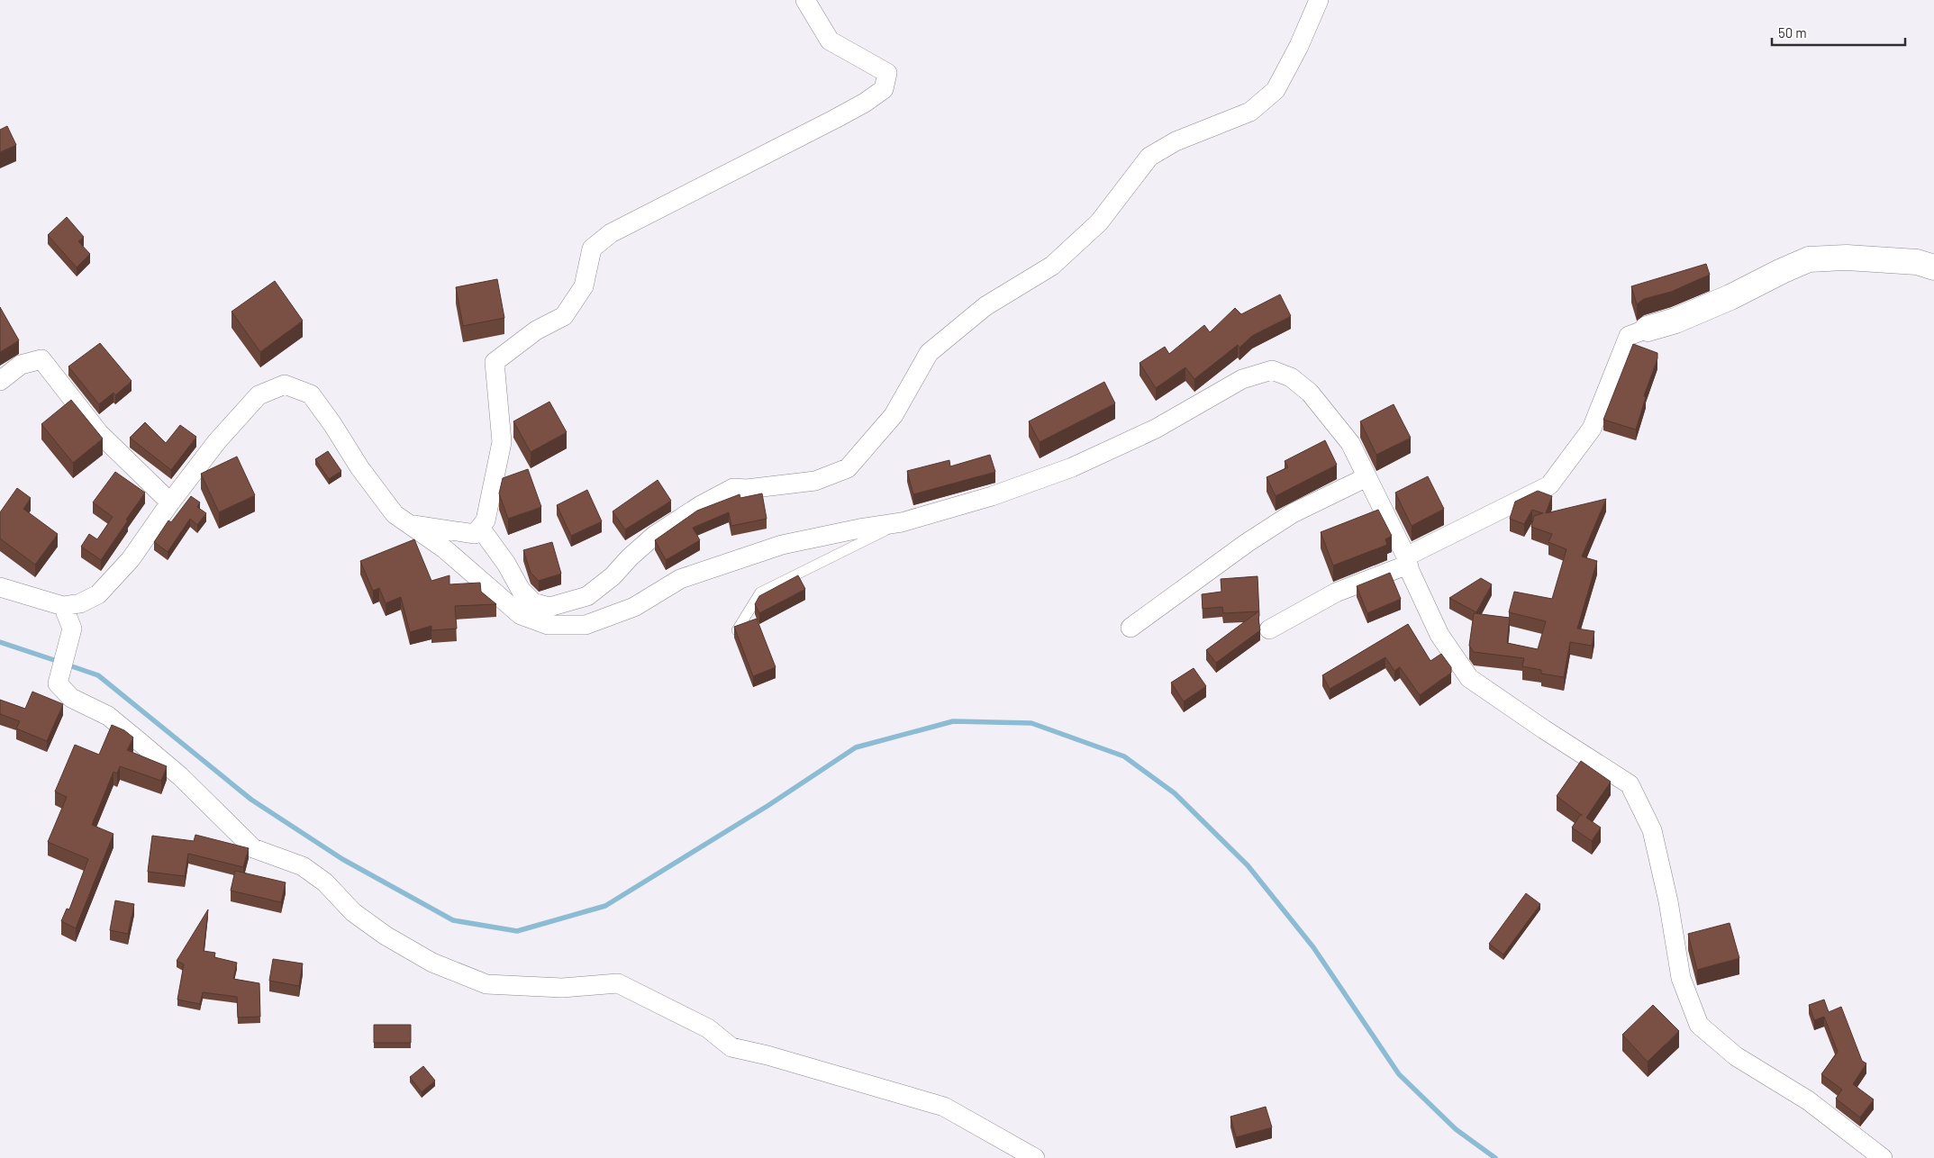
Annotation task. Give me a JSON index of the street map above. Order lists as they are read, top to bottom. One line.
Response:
{"scale_bar":"50 m"}
